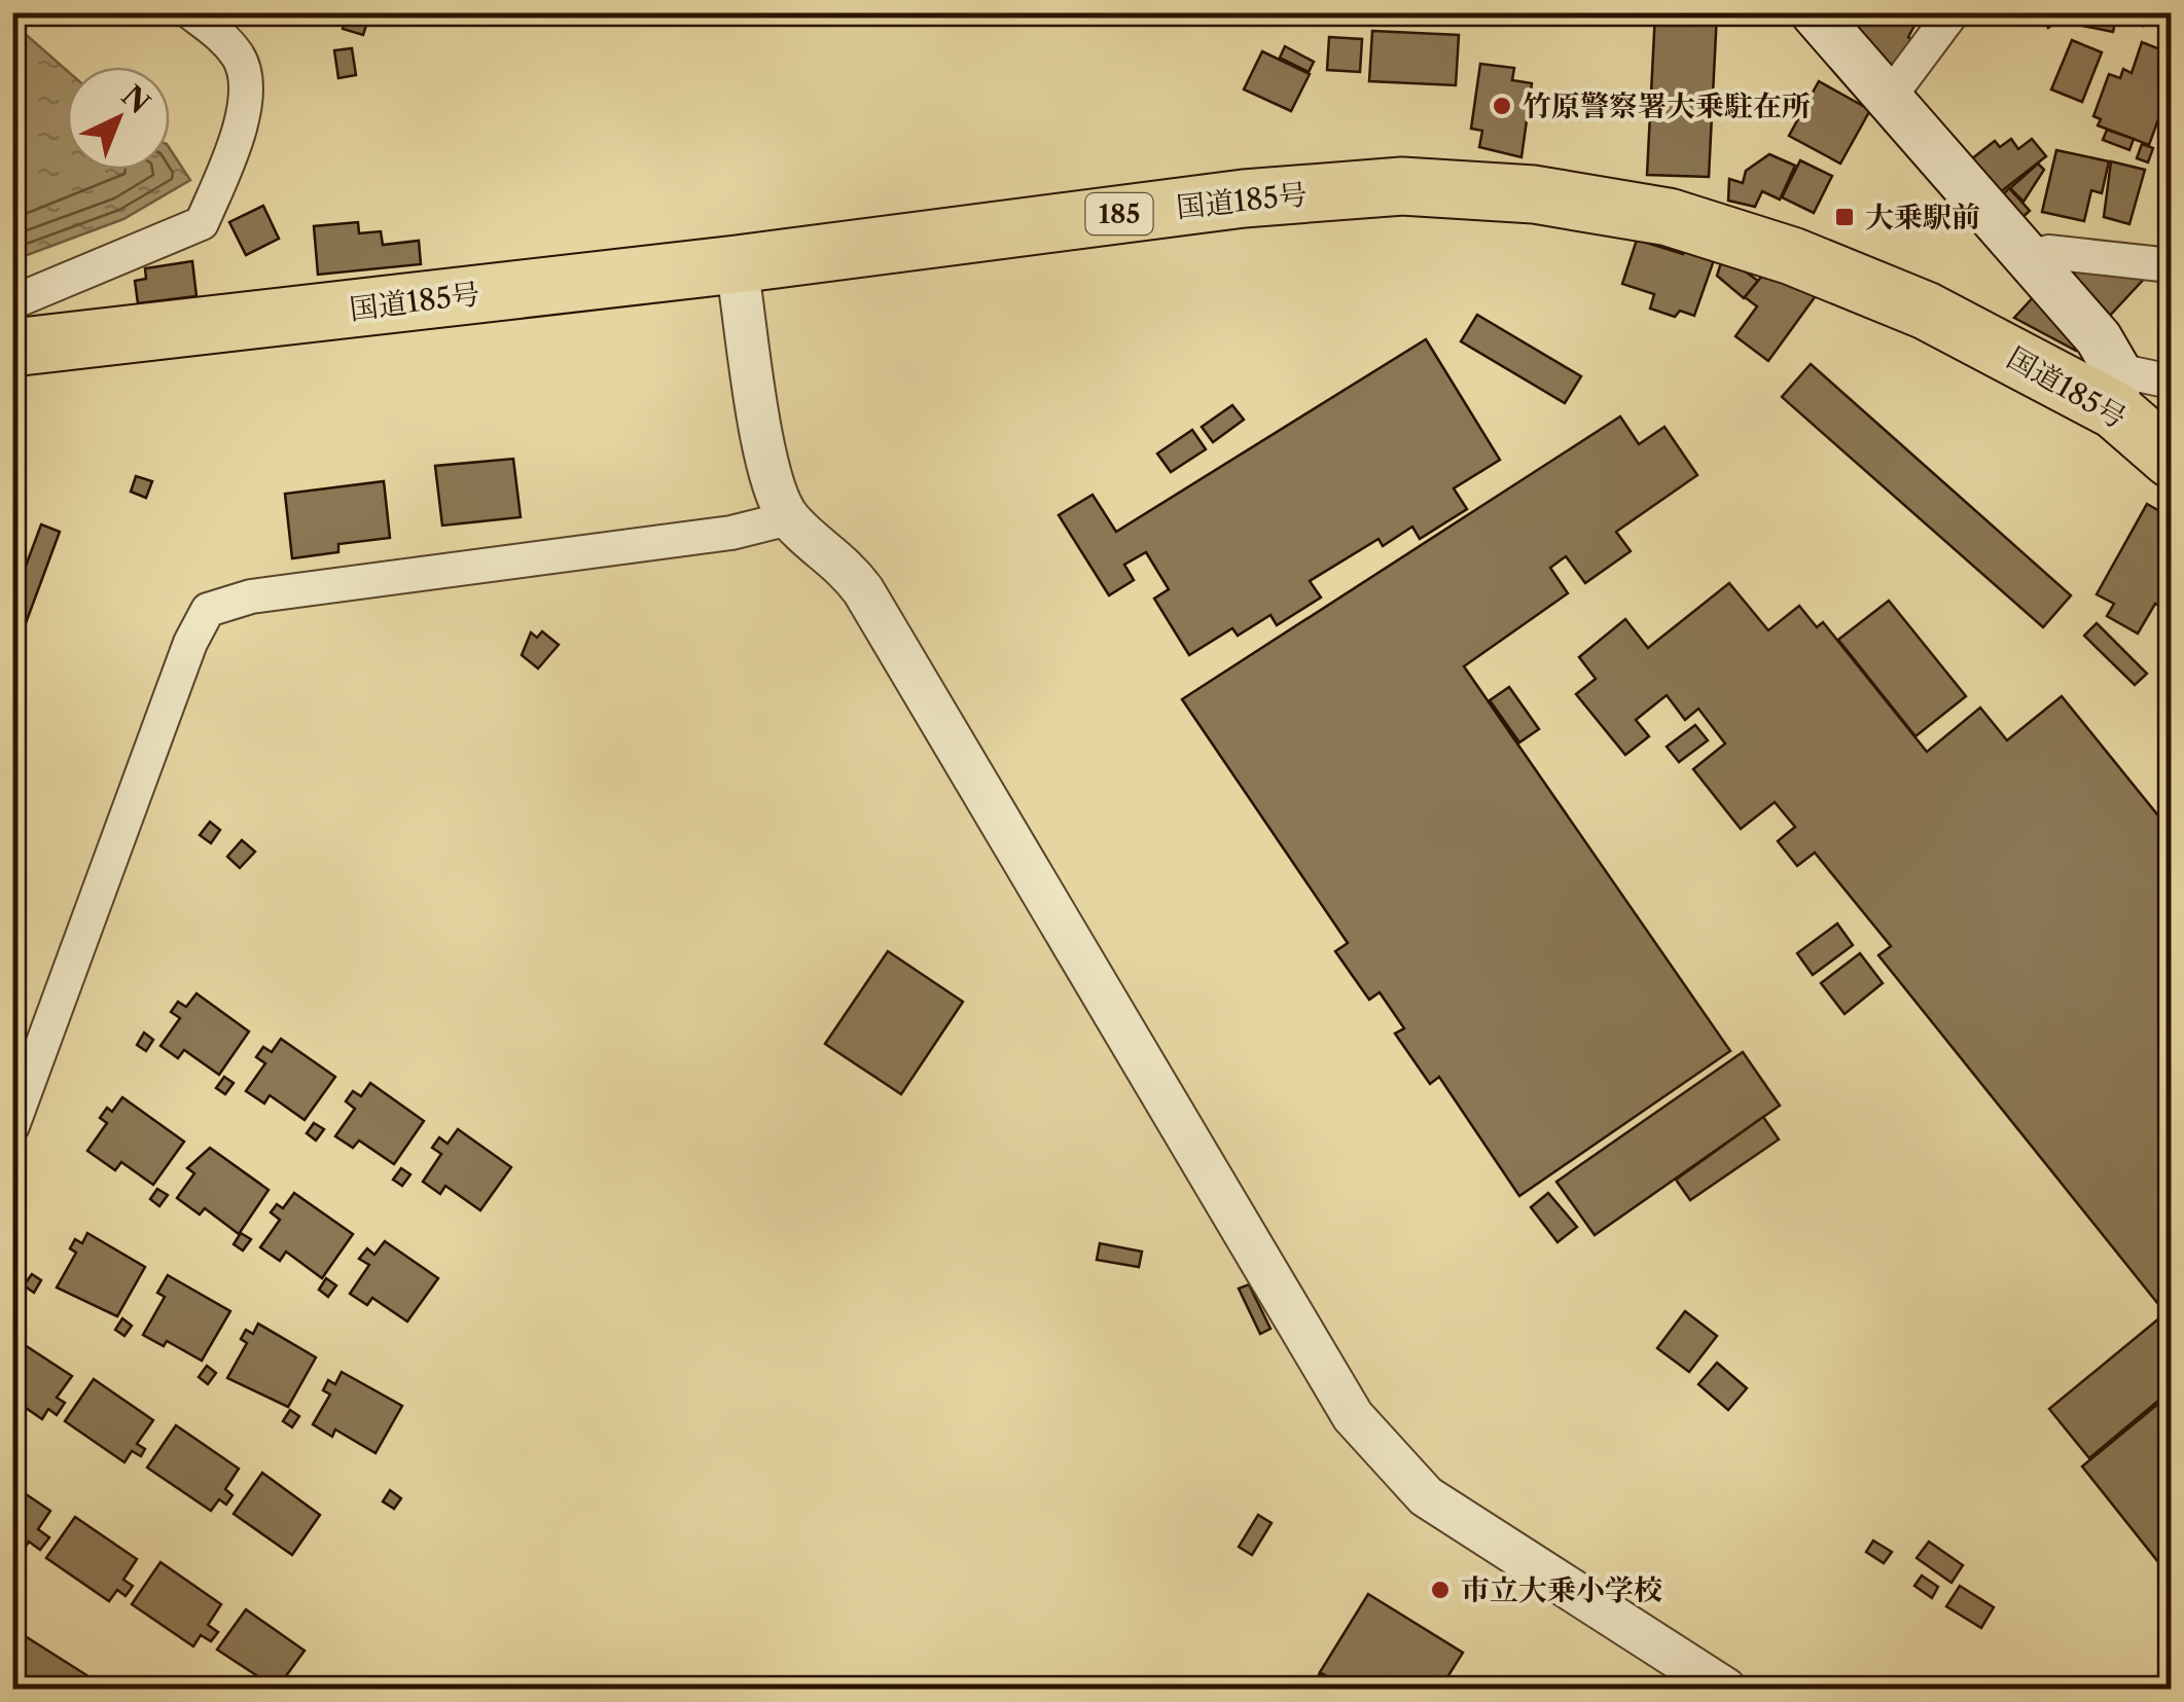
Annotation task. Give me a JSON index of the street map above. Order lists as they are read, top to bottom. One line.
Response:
{"streets":{"highway":["国道185号","185"]},"places":{"other":["竹原警察署大乗駐在所","市立大乗小学校"],"transit":["大乗駅前"]},"north":"top right"}
